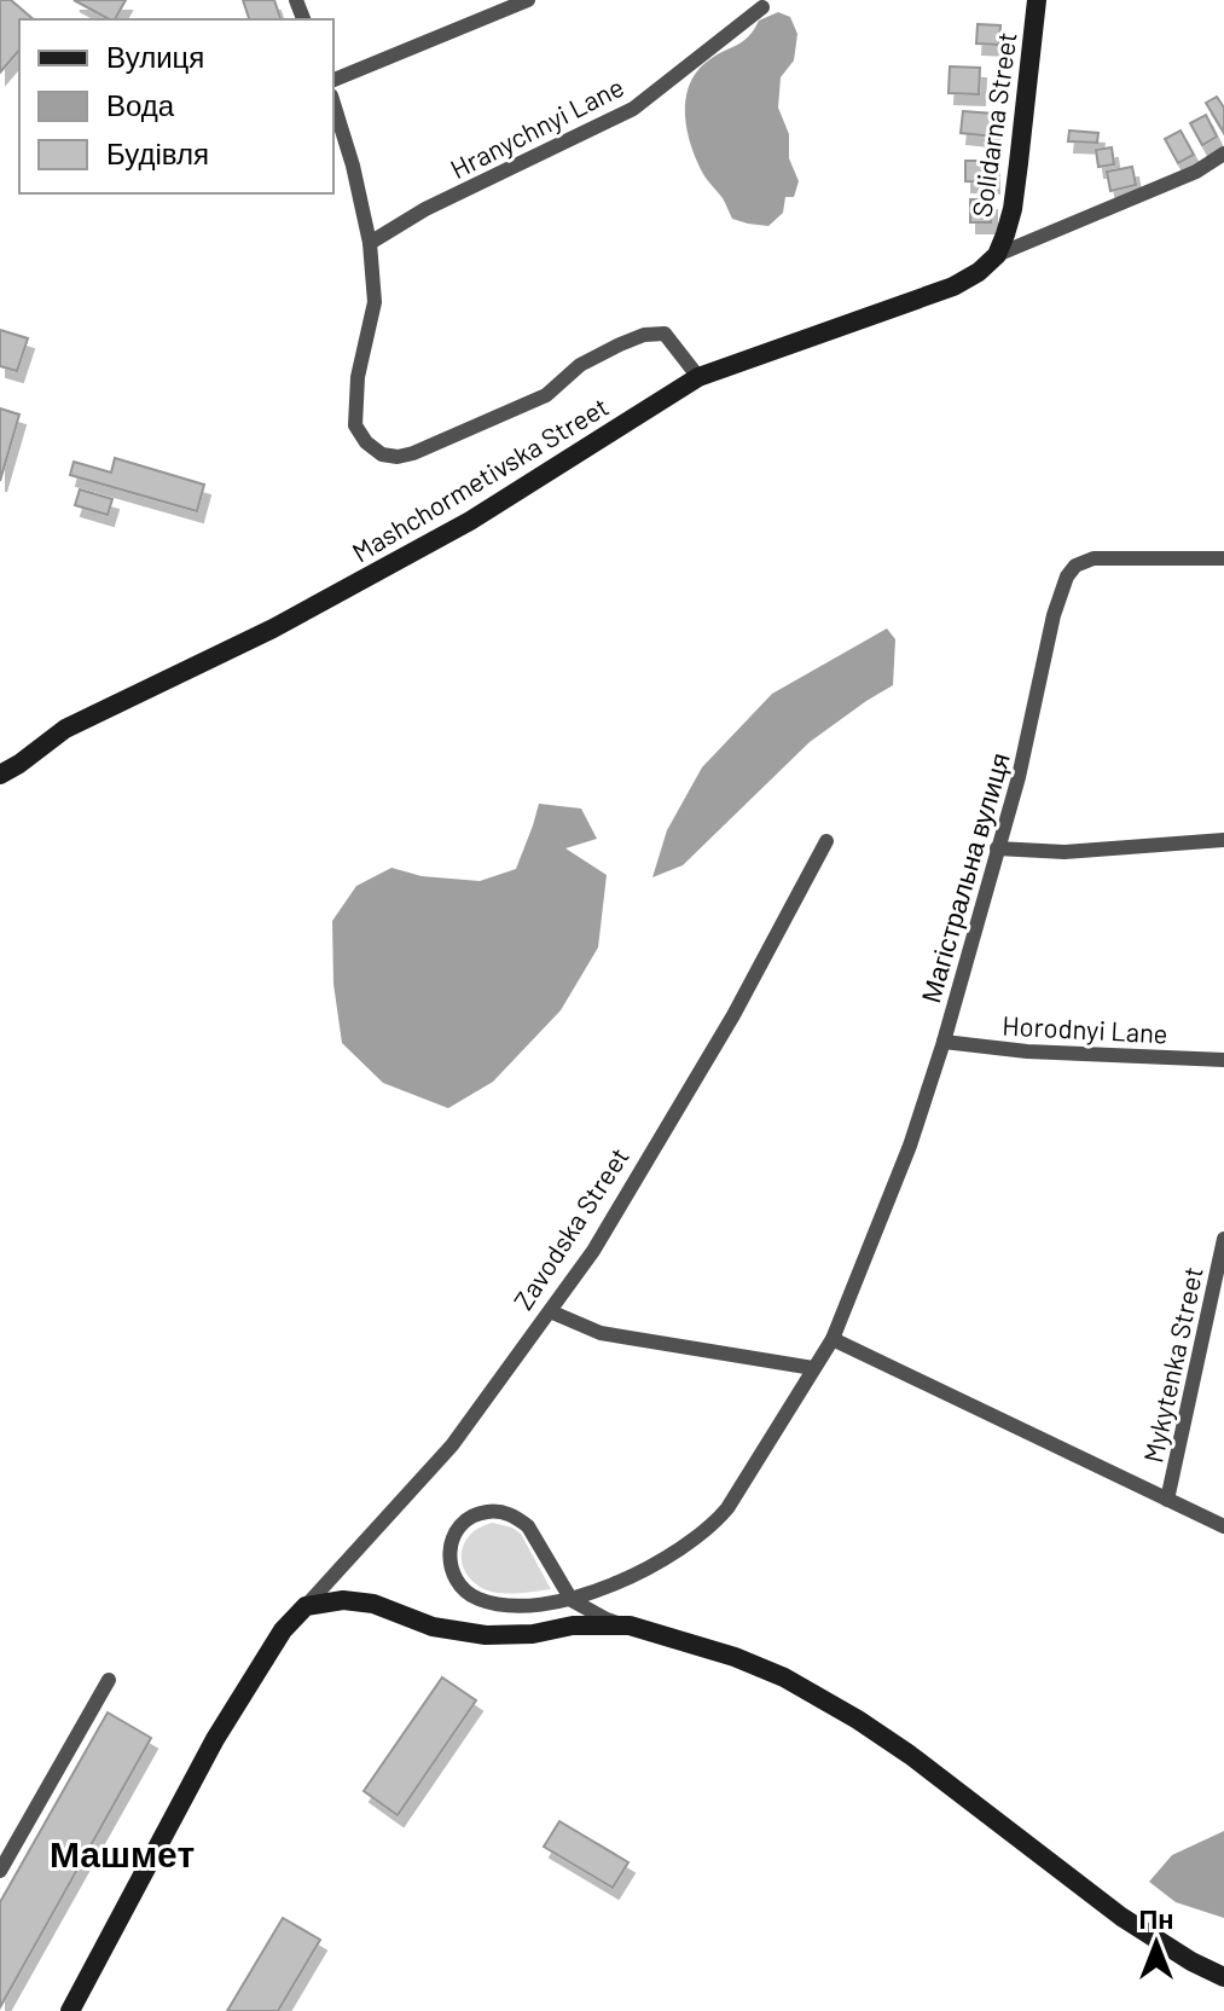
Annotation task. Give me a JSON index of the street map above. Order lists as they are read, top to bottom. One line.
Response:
{"streets":{"street":["Solidarna Street","Hranychnyi Lane","Mashchormetivska Street","Магістральна вулиця","Horodnyi Lane","Zavodska Street","Mykytenka Street"]},"crossings":[["Solidarna Street","Mashchormetivska Street"],["Магістральна вулиця","Horodnyi Lane"]],"districts":["Машмет"],"legend":["Вулиця","Вода","Будівля"],"north":"top"}
